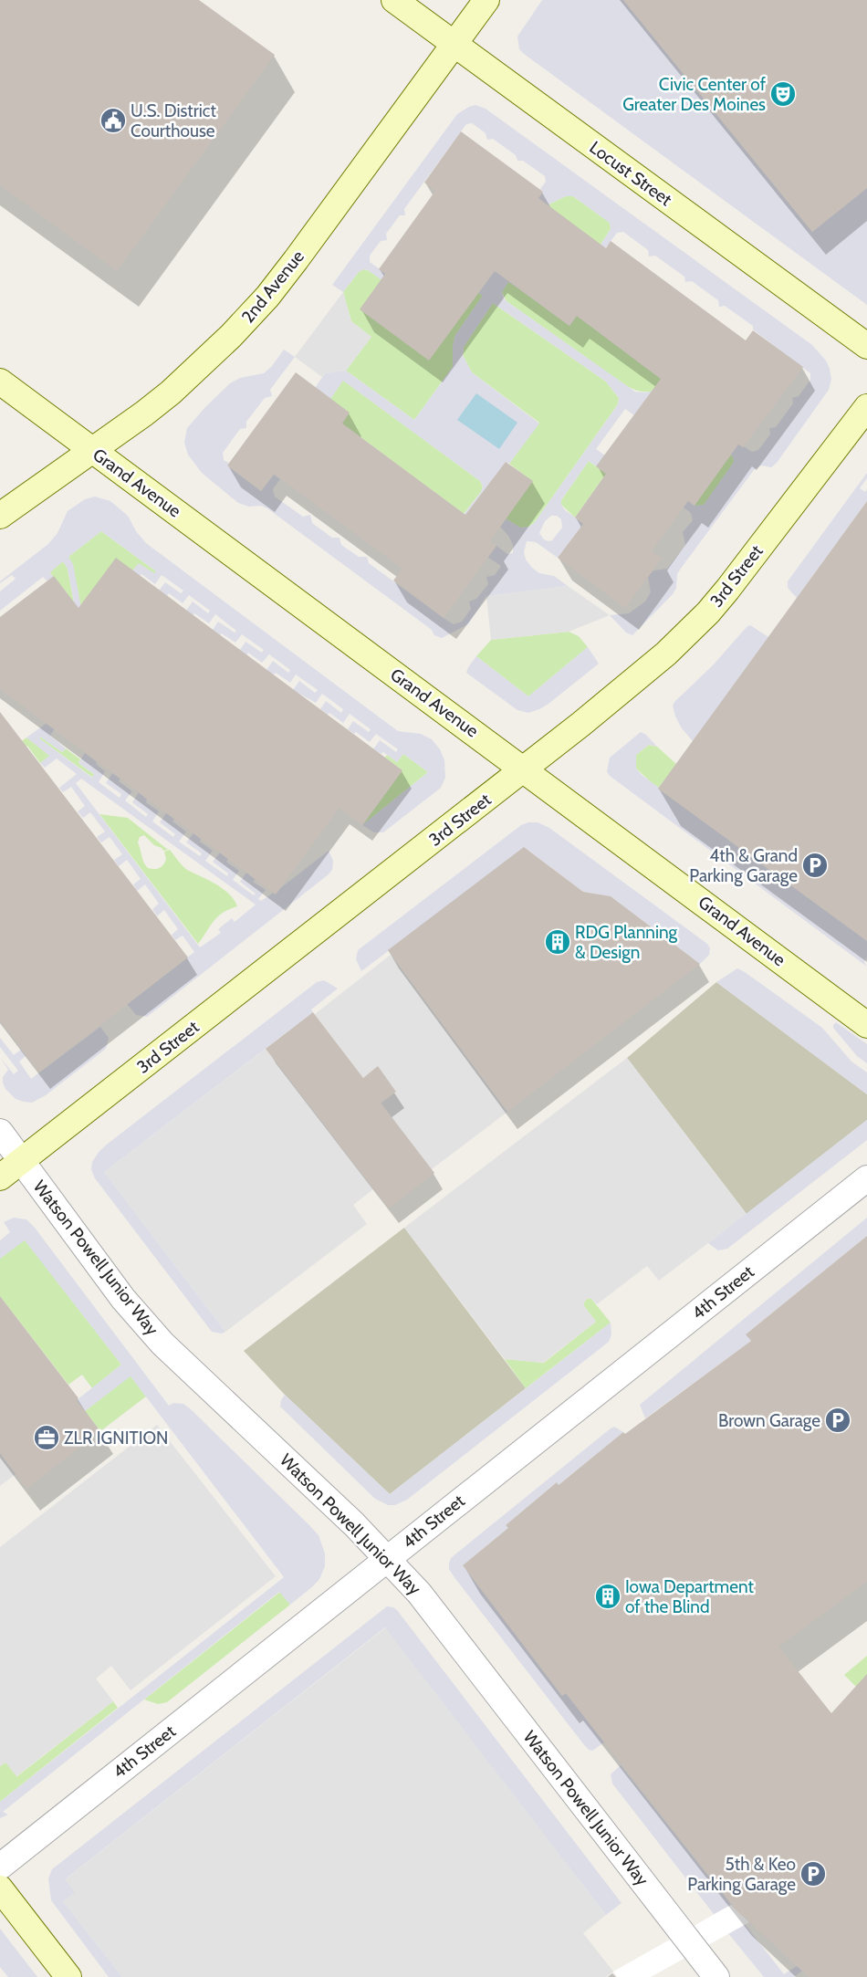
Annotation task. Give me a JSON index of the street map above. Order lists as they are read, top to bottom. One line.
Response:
{"streets":{"main road":["Locust Street","2nd Avenue","Grand Avenue","3rd Street"],"street":["Watson Powell Junior Way","4th Street"]},"crossings":[["Locust Street","2nd Avenue"],["2nd Avenue","Grand Avenue"],["Grand Avenue","3rd Street"],["3rd Street","Watson Powell Junior Way"],["Watson Powell Junior Way","4th Street"]],"places":{"theatre":["Civic Center of Greater Des Moines"],"public building":["U.S. District Courthouse"],"parking":["4th & Grand Parking Garage","Brown Garage","5th & Keo Parking Garage"],"building":["RDG Planning & Design","Iowa Department of the Blind"],"office":["ZLR IGNITION"]}}
